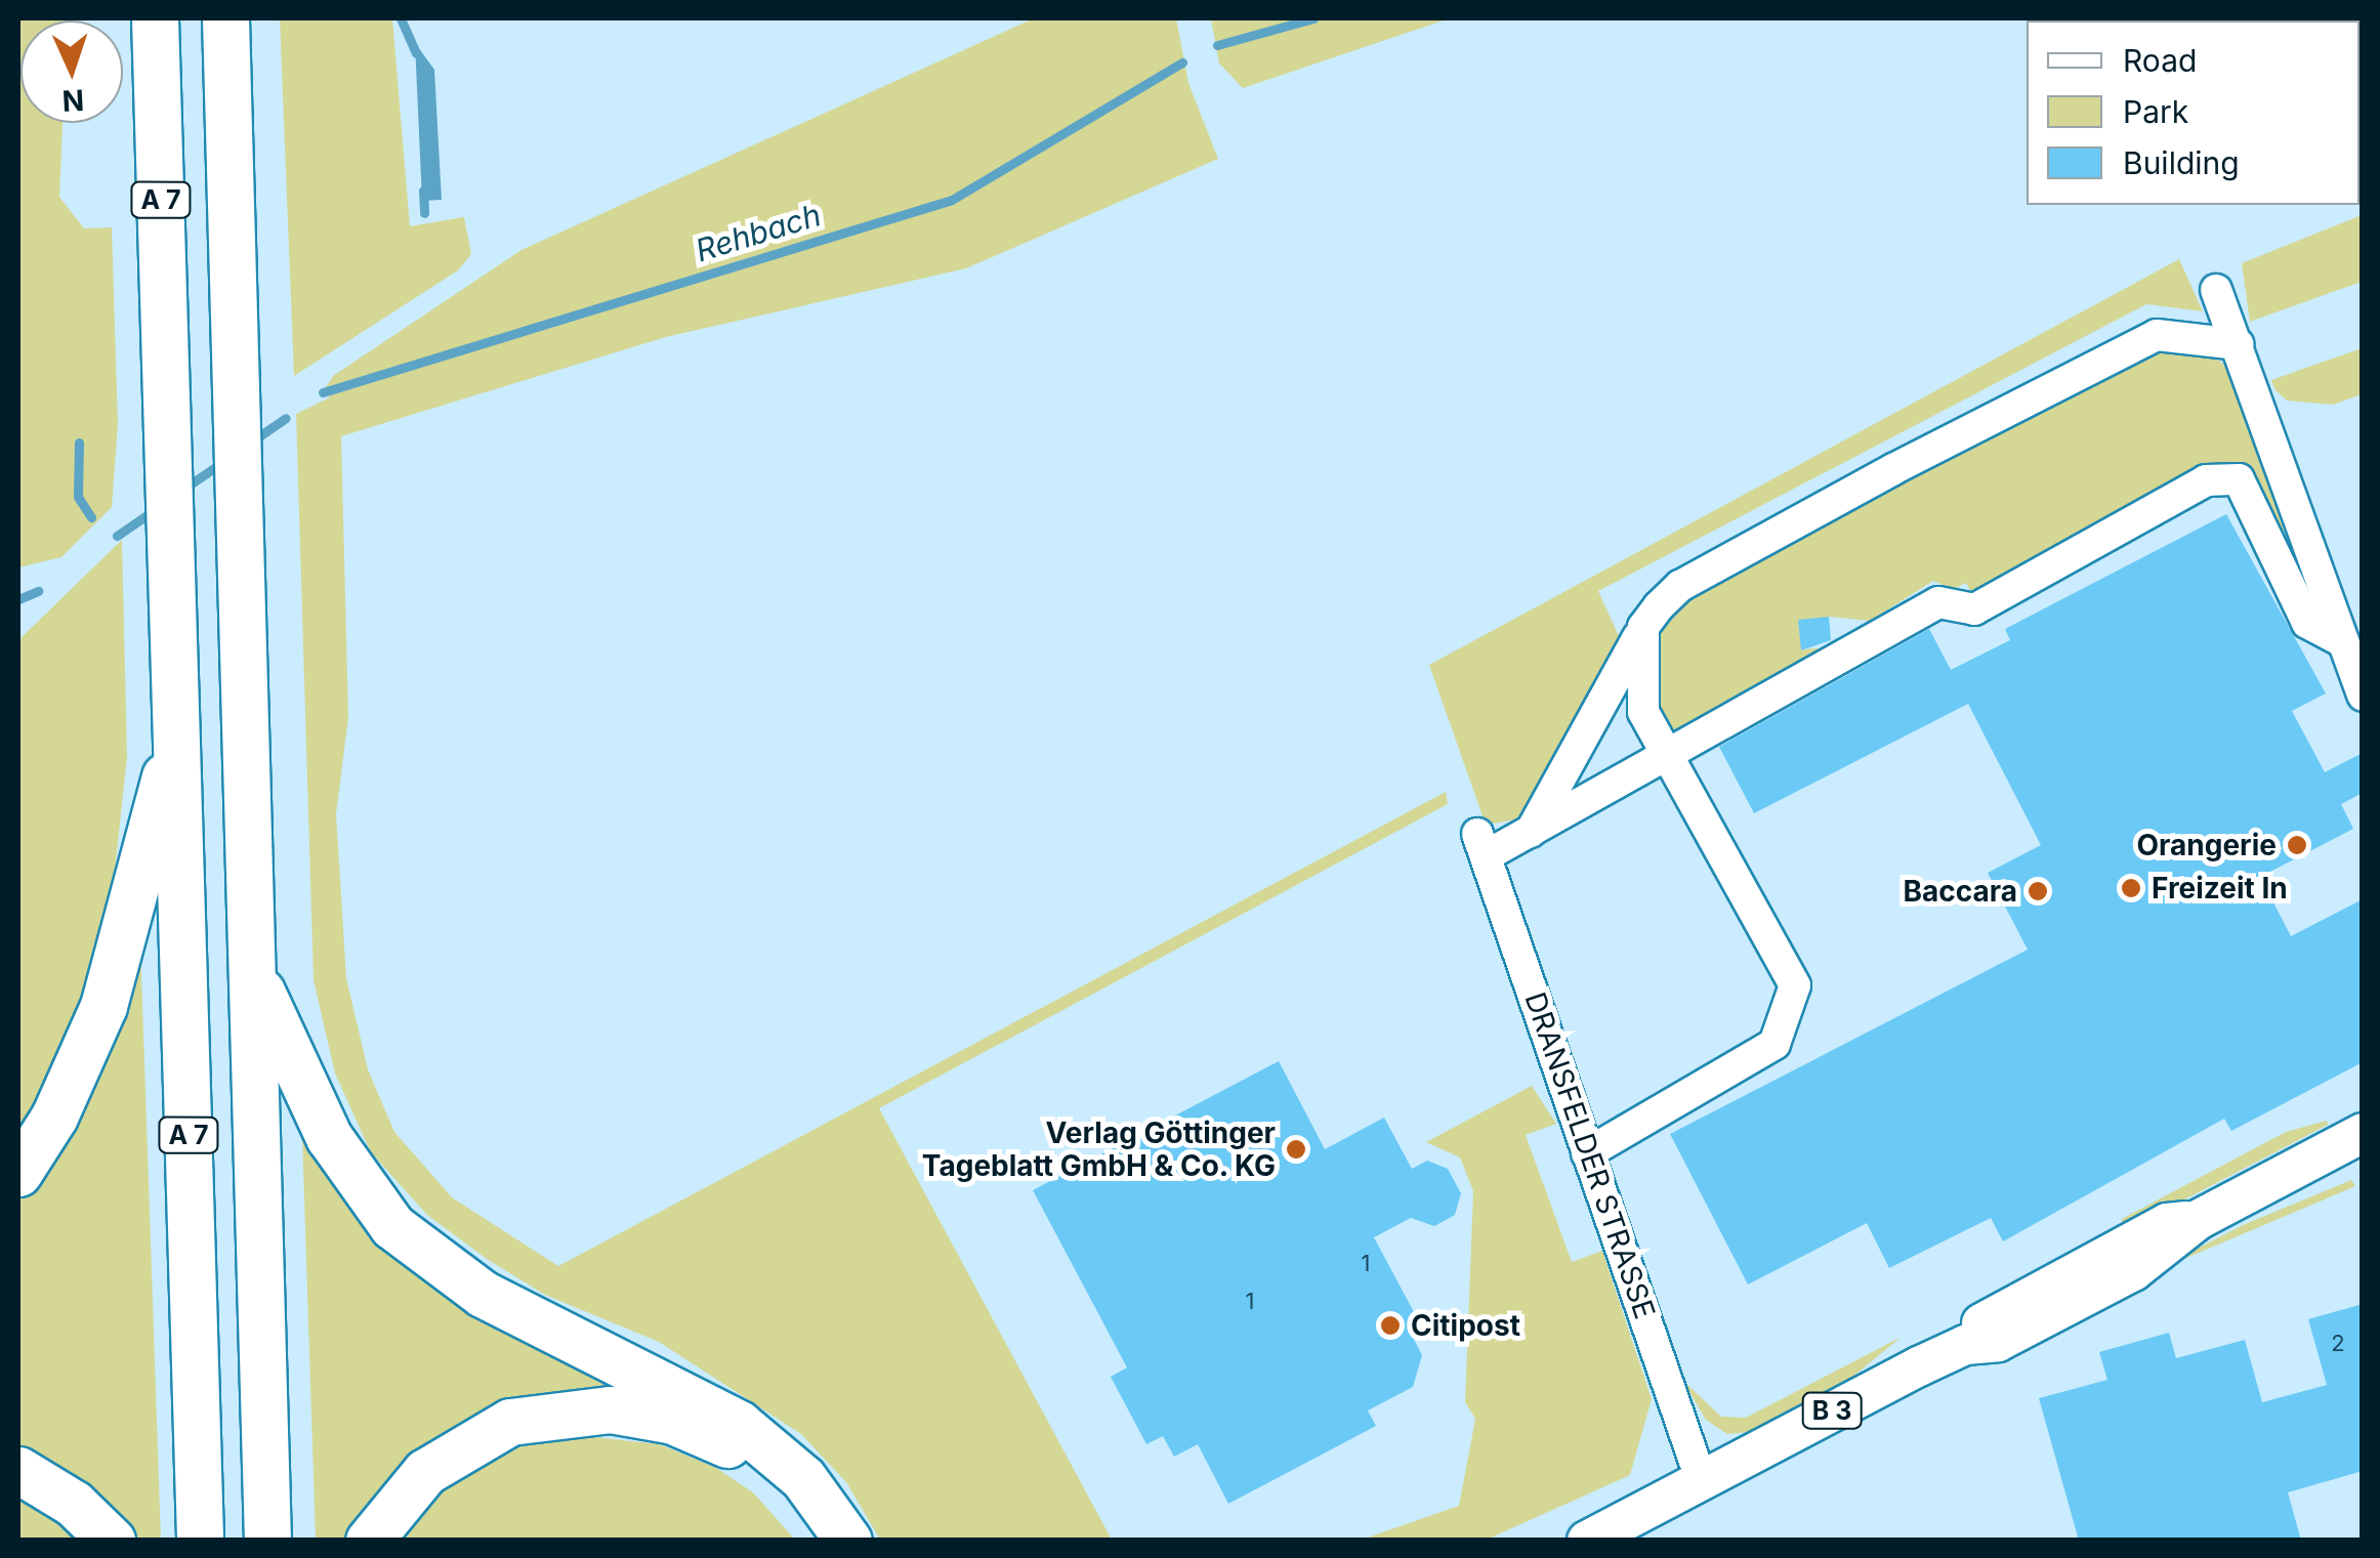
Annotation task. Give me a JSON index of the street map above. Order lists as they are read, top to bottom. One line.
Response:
{"streets":{"highway":["A 7"],"main road":["B 3"],"street":["DRANSFELDER STRASSE"]},"crossings":[["DRANSFELDER STRASSE","B 3"]],"water":["Rehbach"],"places":["Orangerie","Freizeit In","Baccara","Verlag Göttinger Tageblatt GmbH & Co. KG","Citipost"],"house_numbers":["1","1","2"],"legend":["Road","Park","Building"],"north":"bottom"}
